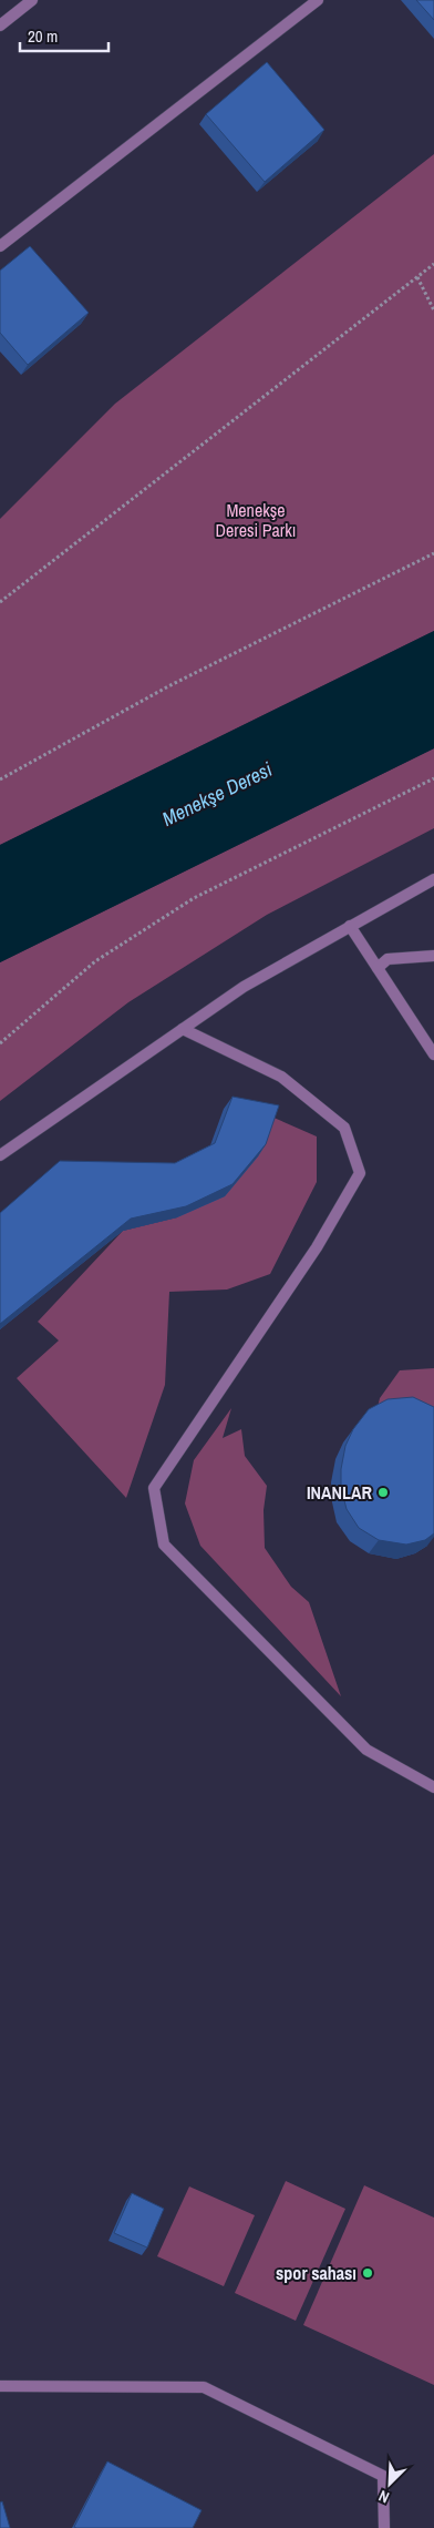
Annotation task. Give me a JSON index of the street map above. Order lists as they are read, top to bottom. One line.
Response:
{"water":["Menekşe Deresi"],"parks":["Menekşe Deresi Parkı"],"places":["INANLAR","spor sahası"],"scale_bar":"20 m","north":"bottom left"}
